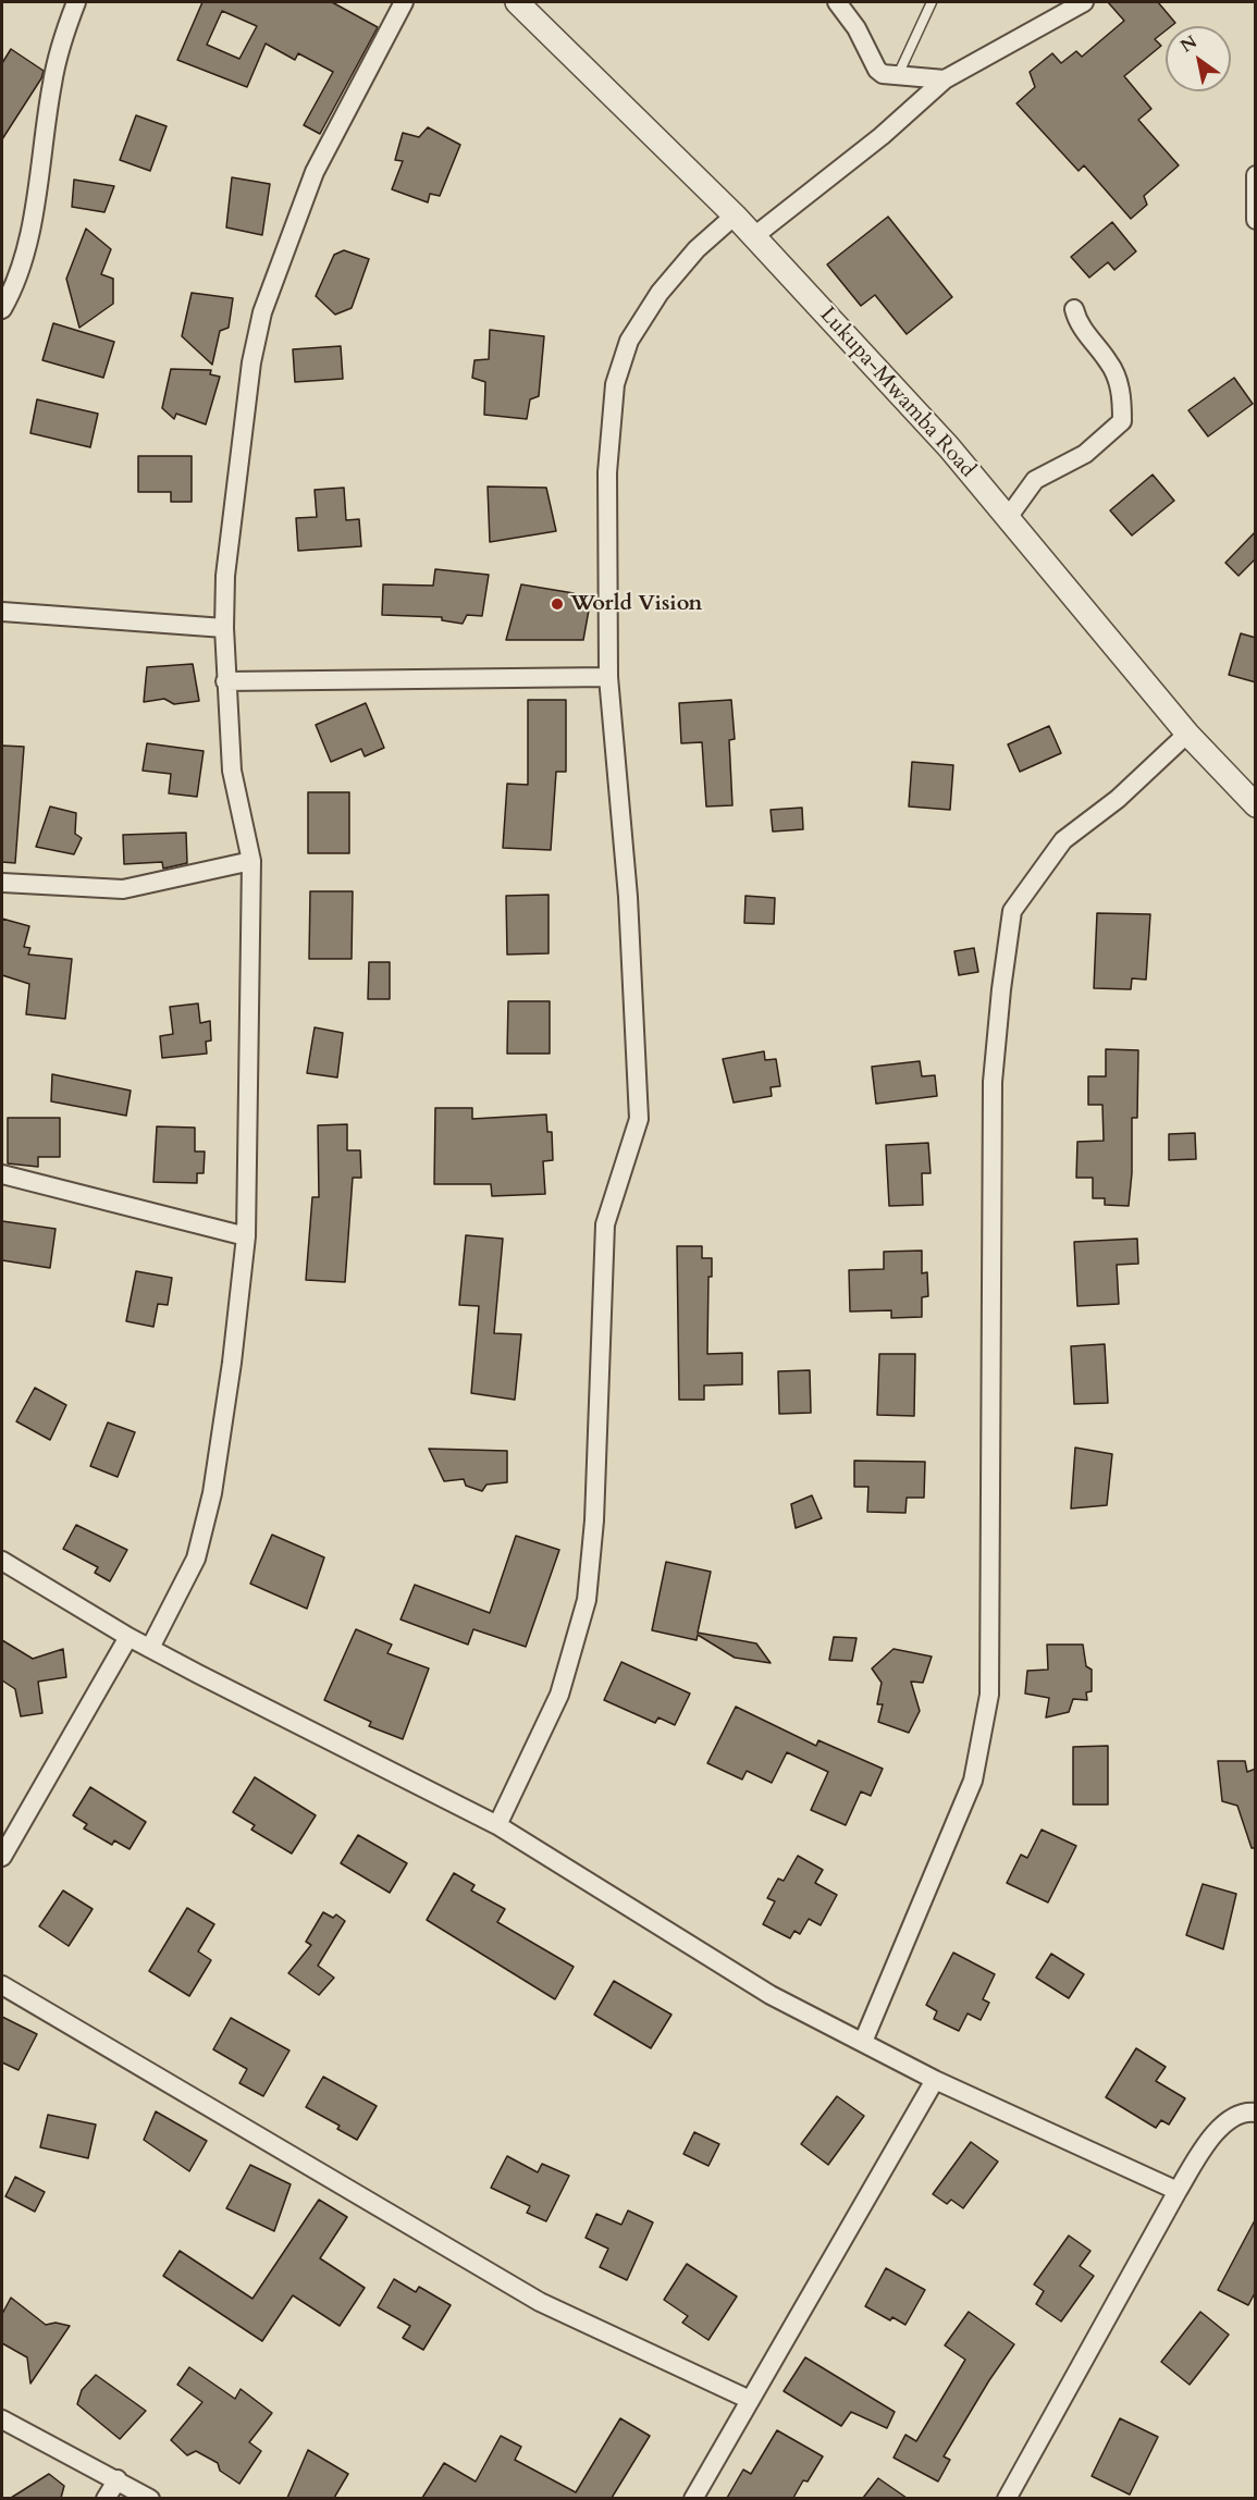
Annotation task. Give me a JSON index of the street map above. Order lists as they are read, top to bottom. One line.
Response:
{"streets":{"street":["Lukupa-Mwamba Road"]},"places":["World Vision"],"north":"top left"}
